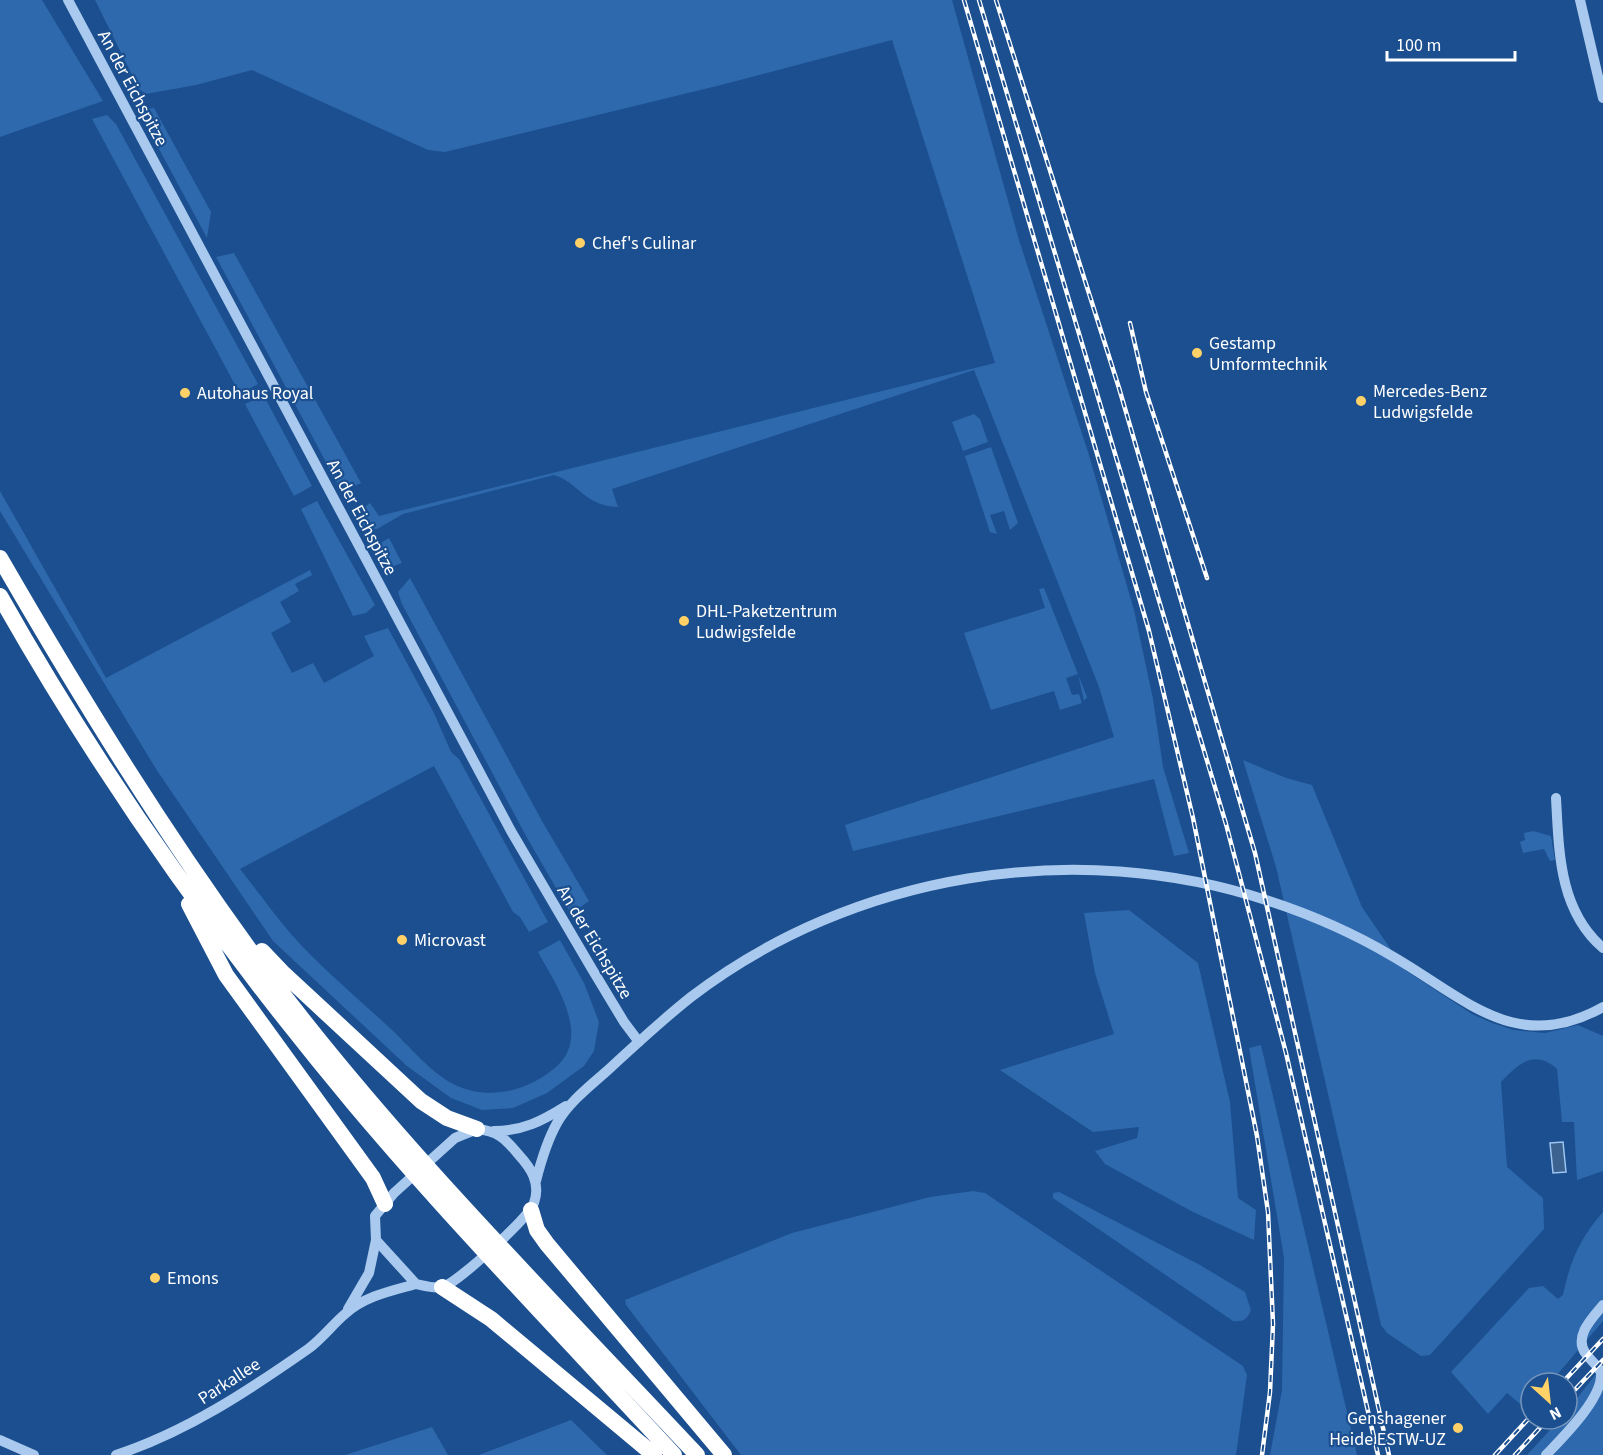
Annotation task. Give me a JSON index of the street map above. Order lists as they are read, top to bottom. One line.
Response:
{"streets":{"street":["An der Eichspitze","Parkallee"]},"places":["Chef's Culinar","Gestamp Umformtechnik","Autohaus Royal","Mercedes-Benz Ludwigsfelde","DHL-Paketzentrum Ludwigsfelde","Microvast","Emons","Genshagener Heide ESTW-UZ"],"scale_bar":"100 m","north":"bottom right"}
